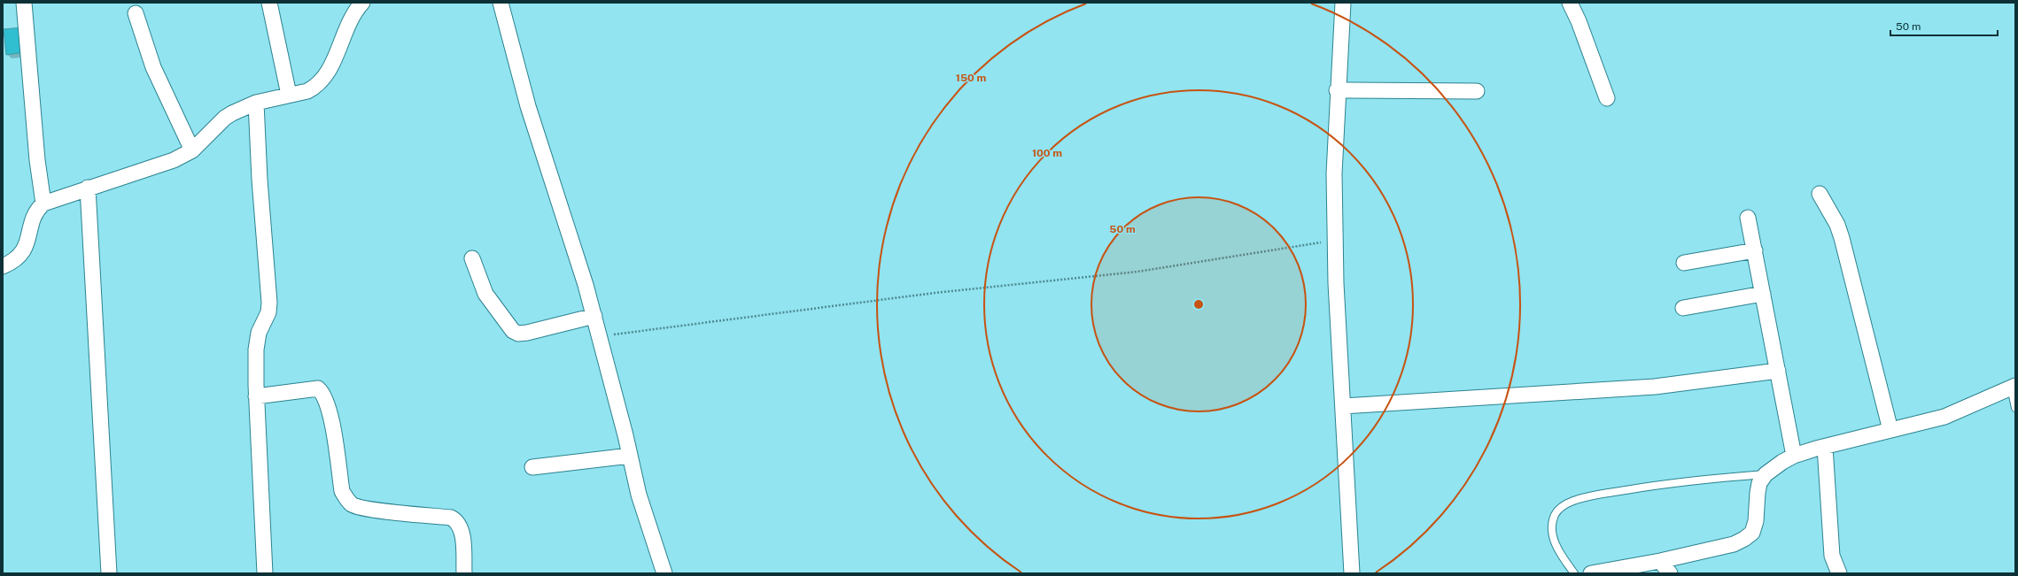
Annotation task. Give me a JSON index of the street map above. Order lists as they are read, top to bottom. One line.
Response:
{"scale_bar":"50 m","rings":["150 m","100 m","50 m"]}
